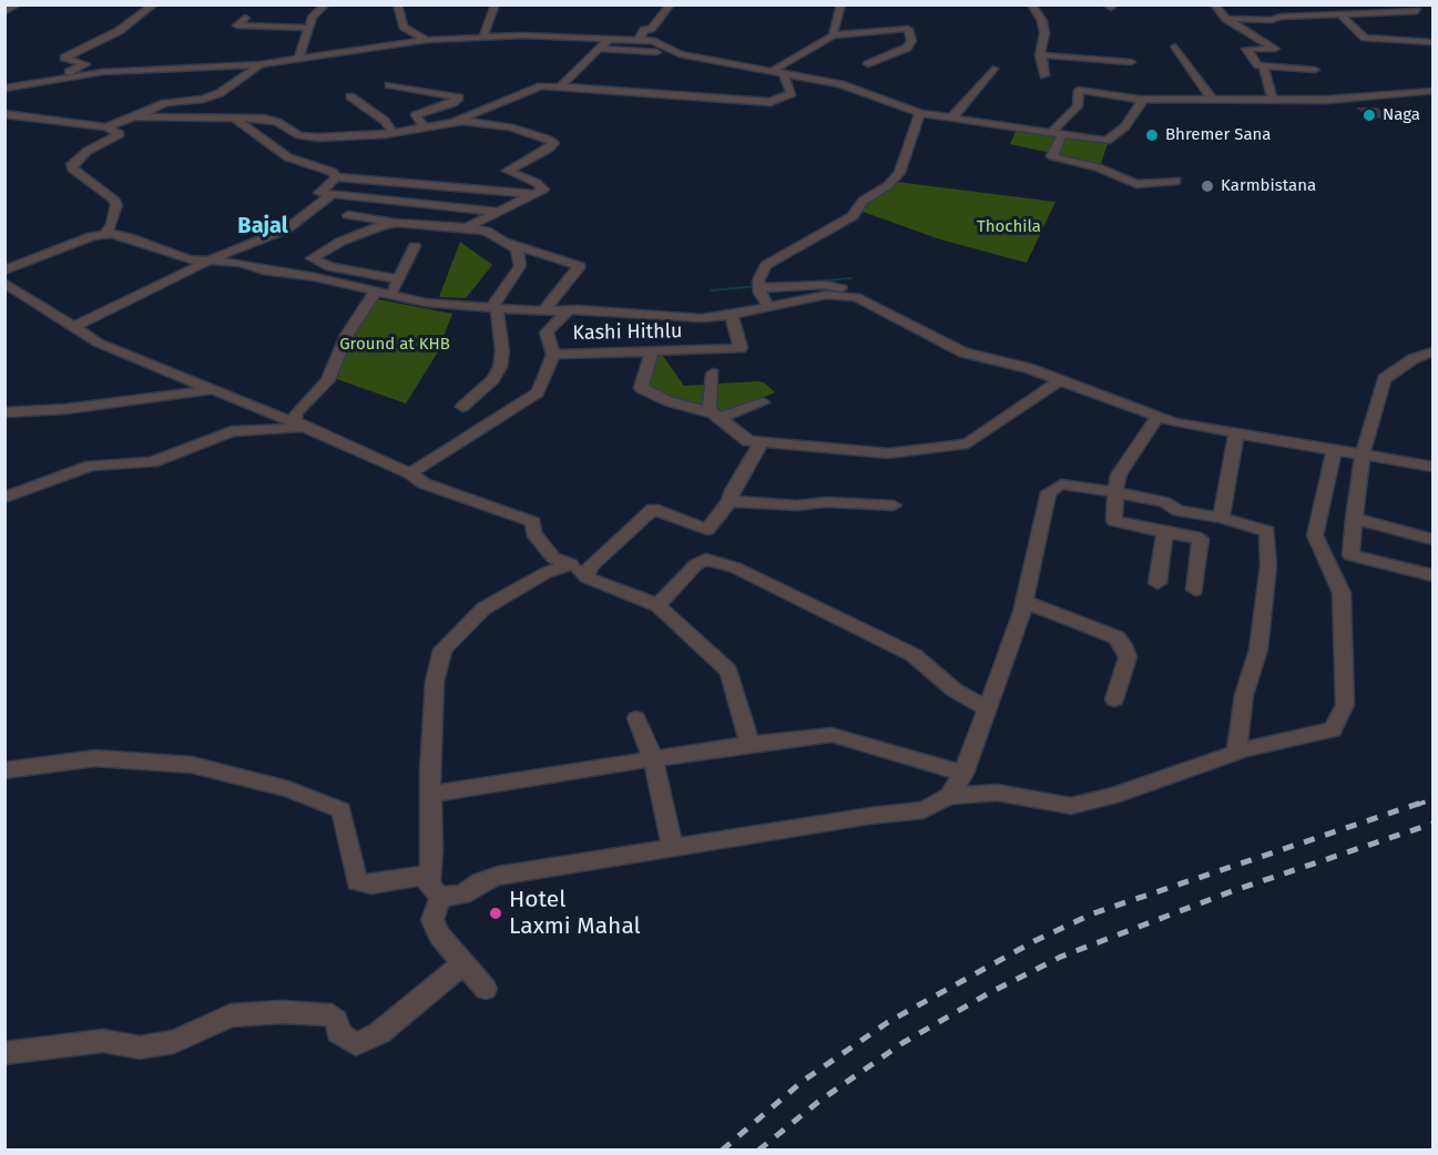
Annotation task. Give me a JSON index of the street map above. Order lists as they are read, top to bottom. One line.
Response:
{"streets":{"street":["Kashi Hithlu"]},"districts":["Bajal"],"parks":["Thochila","Ground at KHB"],"places":["Naga","Bhremer Sana","Karmbistana","Hotel Laxmi Mahal"]}
